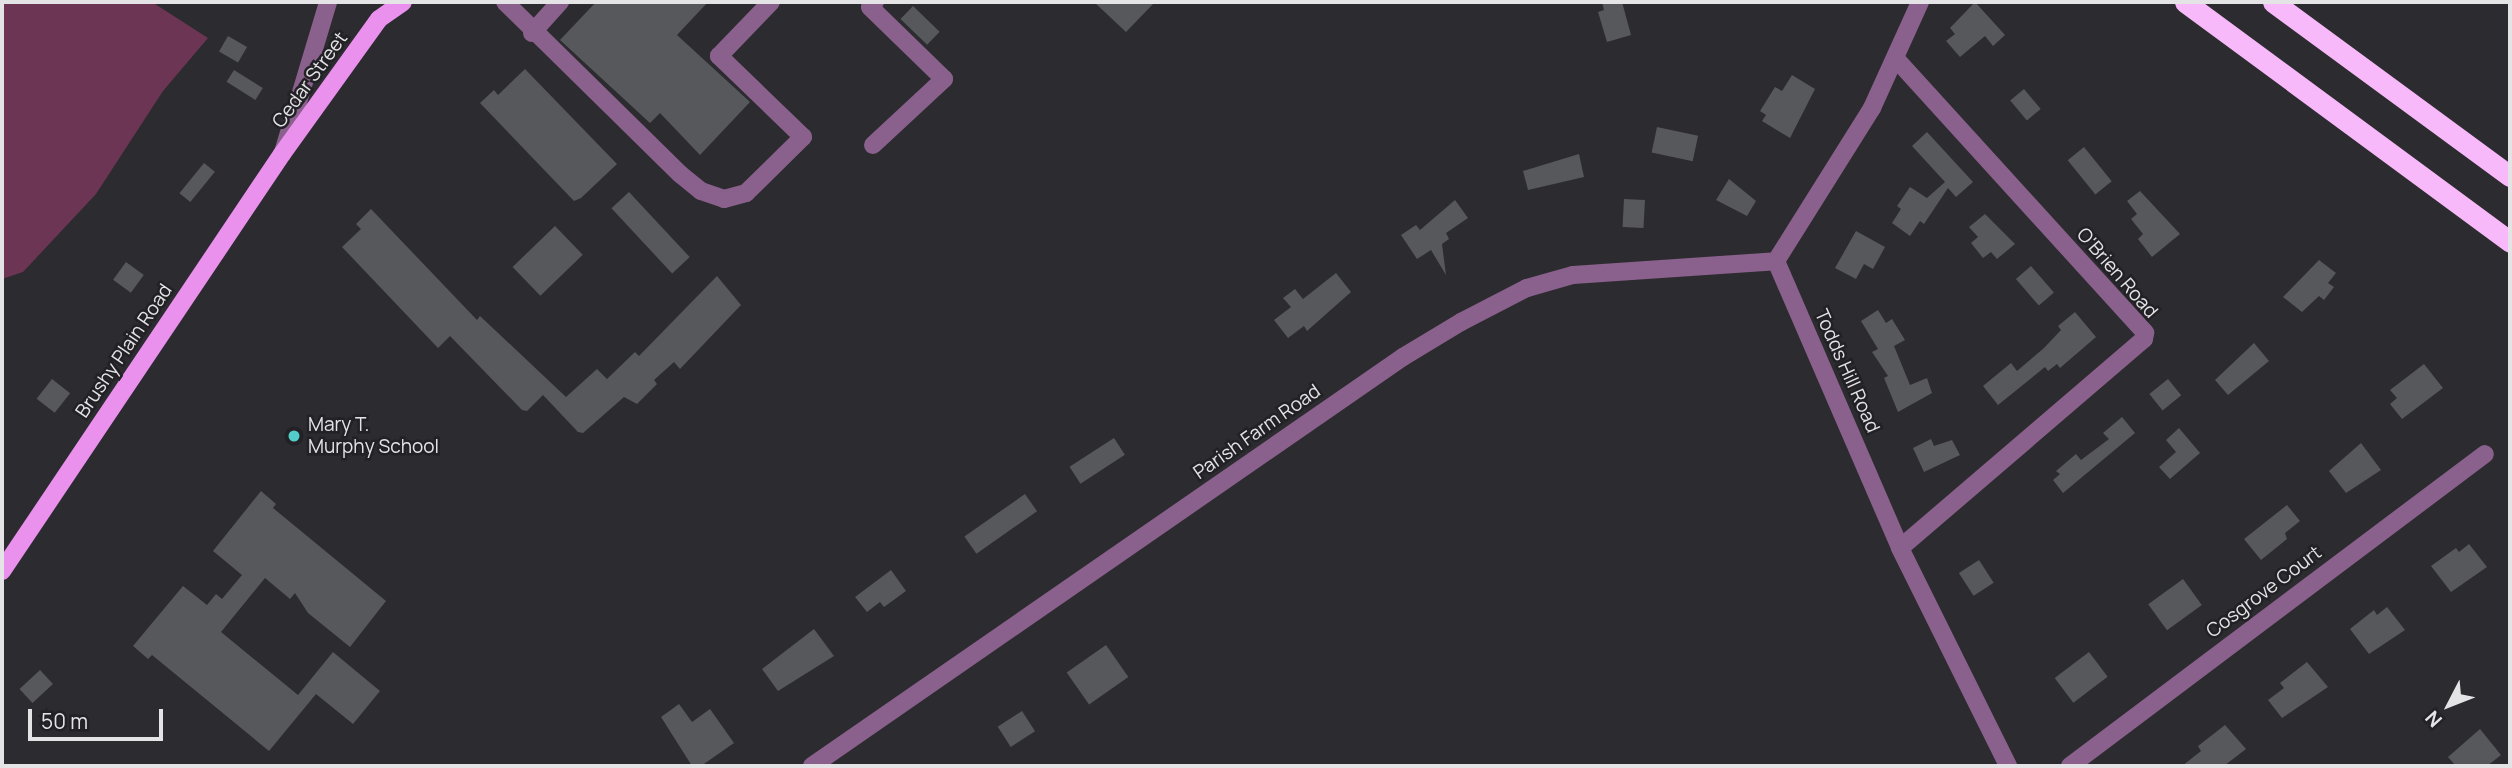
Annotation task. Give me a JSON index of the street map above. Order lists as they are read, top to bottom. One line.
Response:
{"streets":{"main road":["Cedar Street","Brushy Plain Road"],"street":["O'Brien Road","Todds Hill Road","Parish Farm Road","Cosgrove Court"]},"crossings":[["Cedar Street","Brushy Plain Road"],["O'Brien Road","Todds Hill Road"],["Todds Hill Road","Parish Farm Road"]],"places":["Mary T. Murphy School"],"scale_bar":"50 m","north":"bottom left"}
